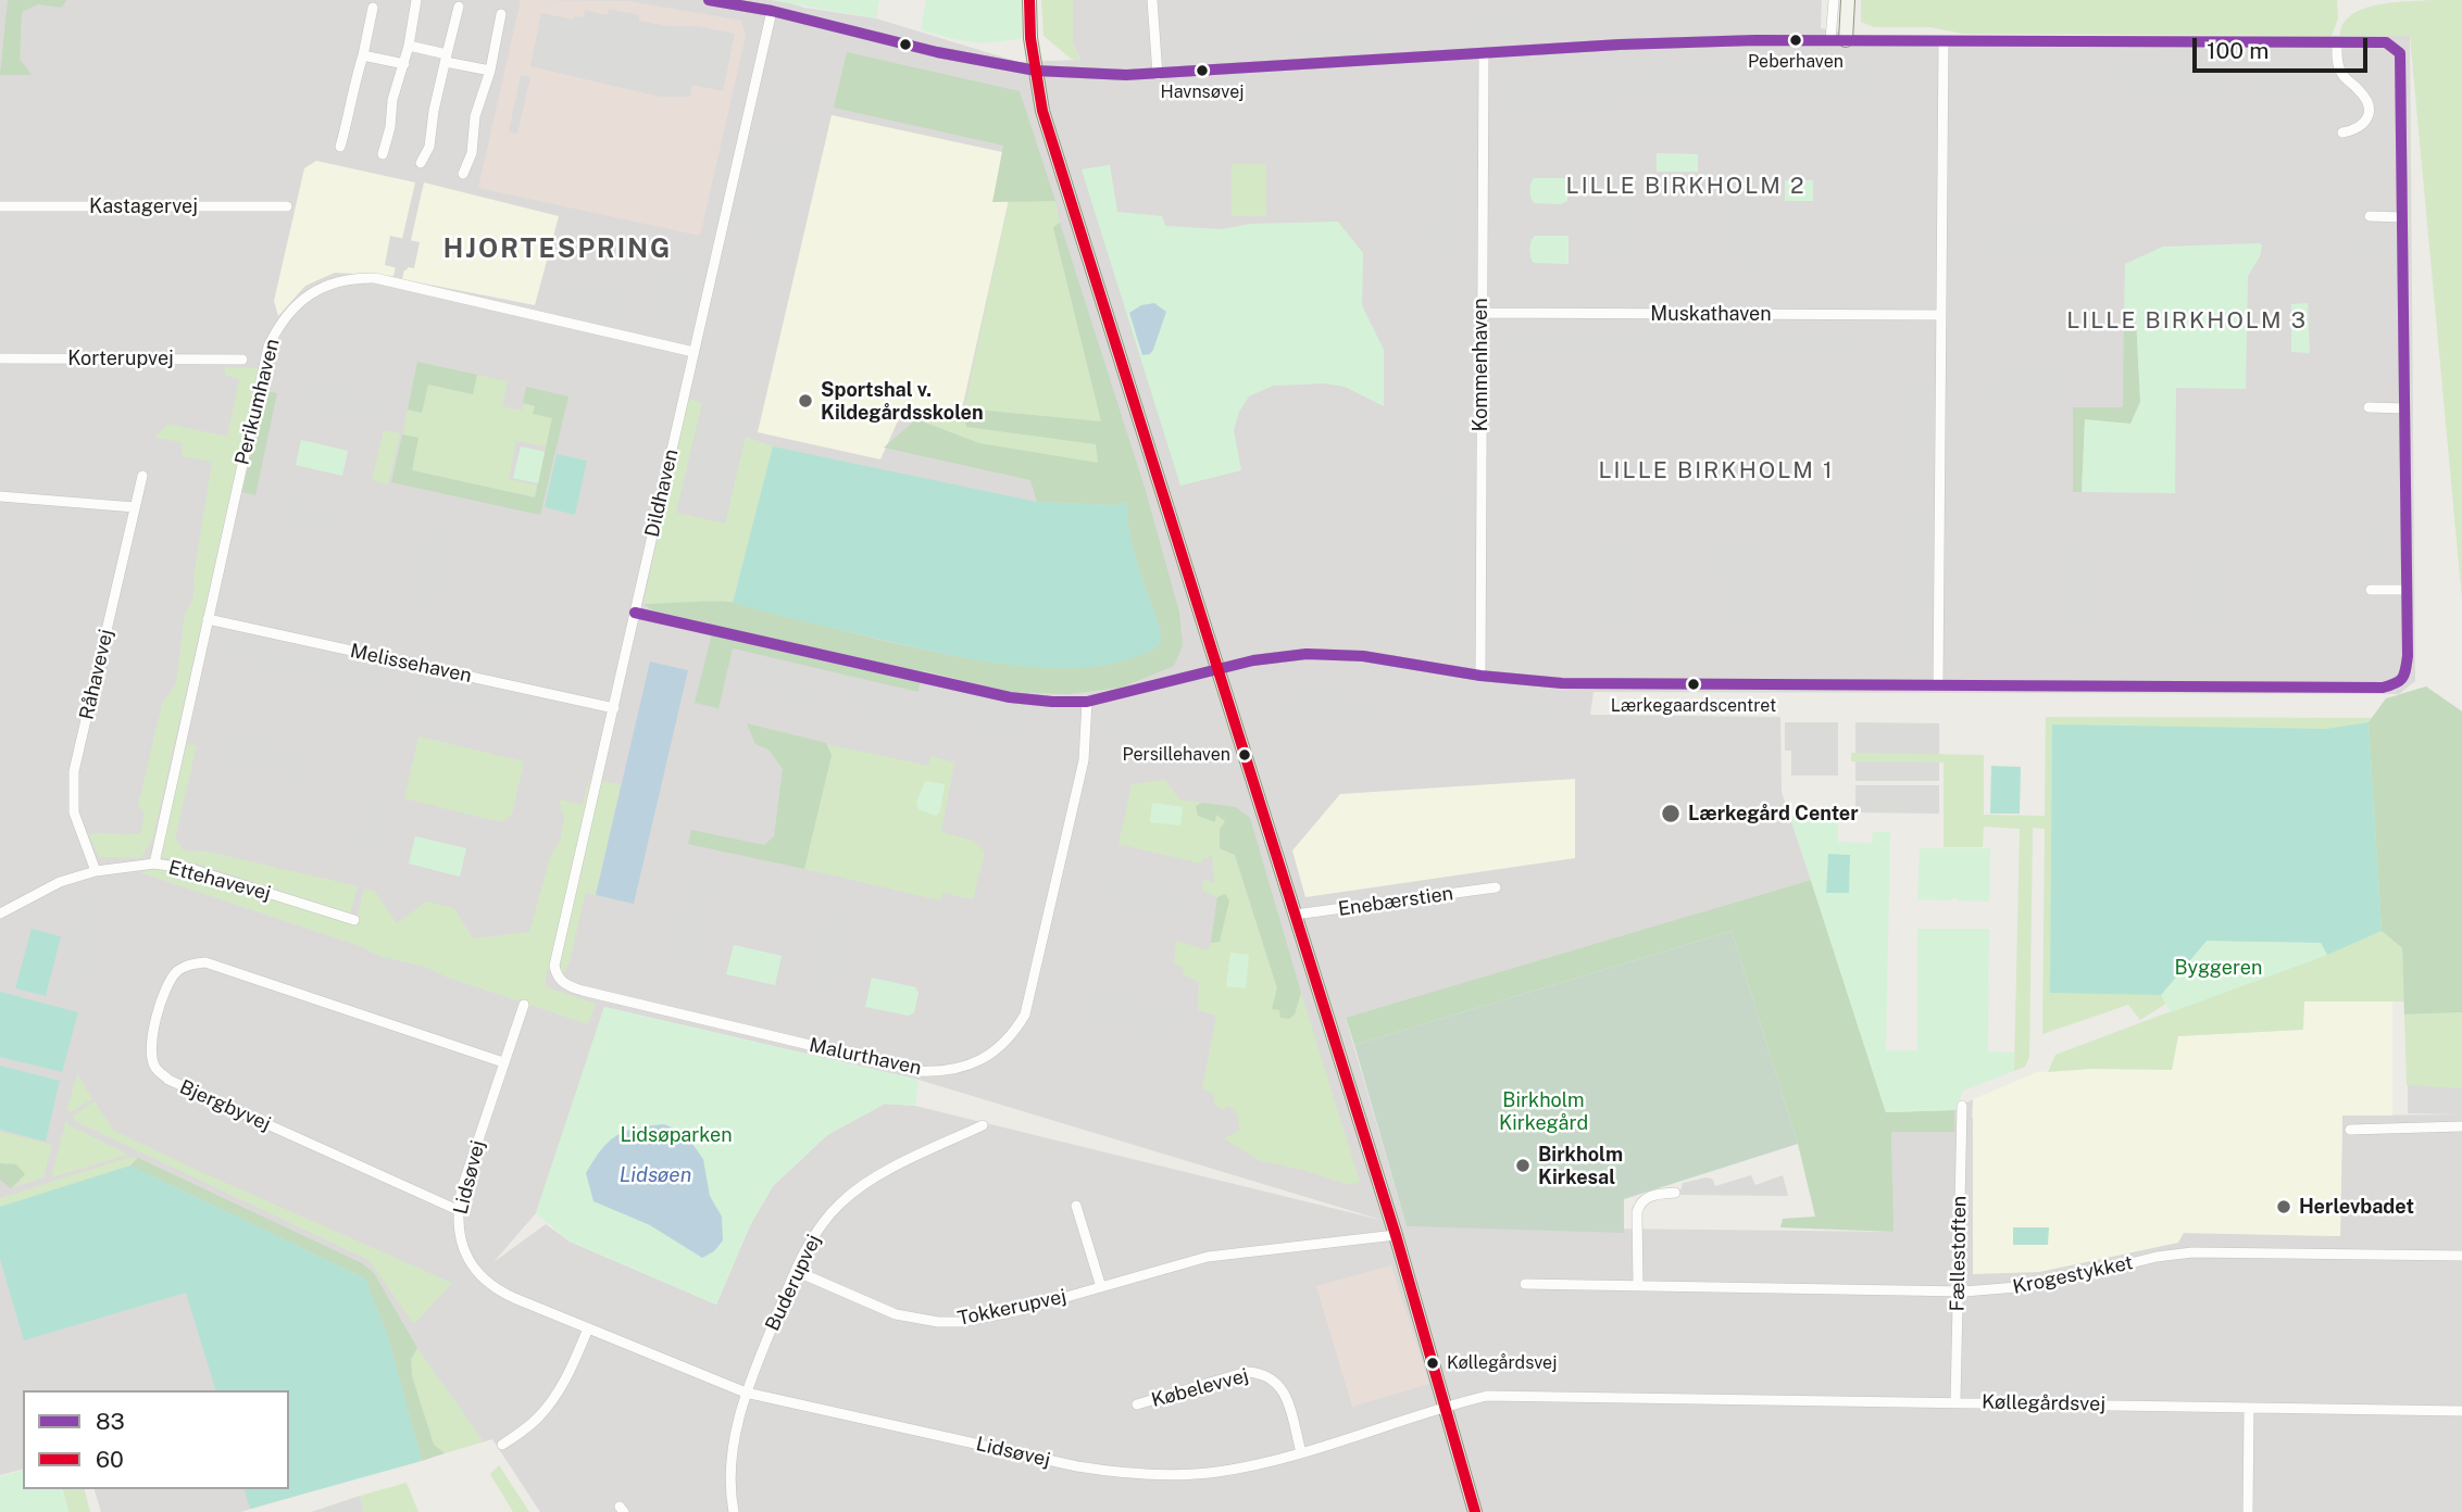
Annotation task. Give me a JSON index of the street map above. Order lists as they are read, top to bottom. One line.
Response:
{"streets":{"street":["Kastagervej","Muskathaven","Korterupvej","Kommenhaven","Perikumhaven","Dildhaven","Melissehaven","Råhavevej","Ettehavevej","Enebærstien","Malurthaven","Bjergbyvej","Lidsøvej","Fællestoften","Krogestykket","Buderupvej","Tokkerupvej","Købelevvej","Køllegårdsvej"]},"crossings":[["Muskathaven","Kommenhaven"],["Perikumhaven","Dildhaven"],["Perikumhaven","Melissehaven"],["Perikumhaven","Ettehavevej"],["Dildhaven","Melissehaven"],["Dildhaven","Malurthaven"],["Råhavevej","Ettehavevej"],["Bjergbyvej","Lidsøvej"],["Lidsøvej","Buderupvej"],["Lidsøvej","Købelevvej"],["Lidsøvej","Køllegårdsvej"],["Fællestoften","Krogestykket"],["Fællestoften","Køllegårdsvej"],["Buderupvej","Tokkerupvej"]],"districts":["LILLE BIRKHOLM 2","HJORTESPRING","LILLE BIRKHOLM 3","LILLE BIRKHOLM 1"],"water":["Lidsøen"],"parks":["Byggeren","Birkholm Kirkegård","Lidsøparken"],"places":["Peberhaven","Havnsøvej","Sportshal v. Kildegårdsskolen","Lærkegaardscentret","Persillehaven","Lærkegård Center","Birkholm Kirkesal","Herlevbadet","Køllegårdsvej"],"lines":["transit line 83","transit line 60"],"legend":["83","60"],"scale_bar":"100 m"}
